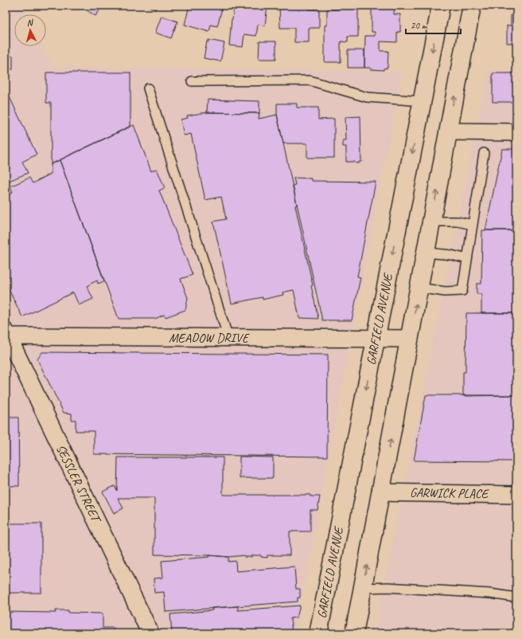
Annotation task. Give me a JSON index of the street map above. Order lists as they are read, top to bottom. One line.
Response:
{"streets":{"main road":["GARFIELD AVENUE"],"street":["MEADOW DRIVE","SESSLER STREET","GARWICK PLACE"]},"crossings":[["GARFIELD AVENUE","MEADOW DRIVE"],["MEADOW DRIVE","SESSLER STREET"]],"scale_bar":"20 m","north":"top"}
